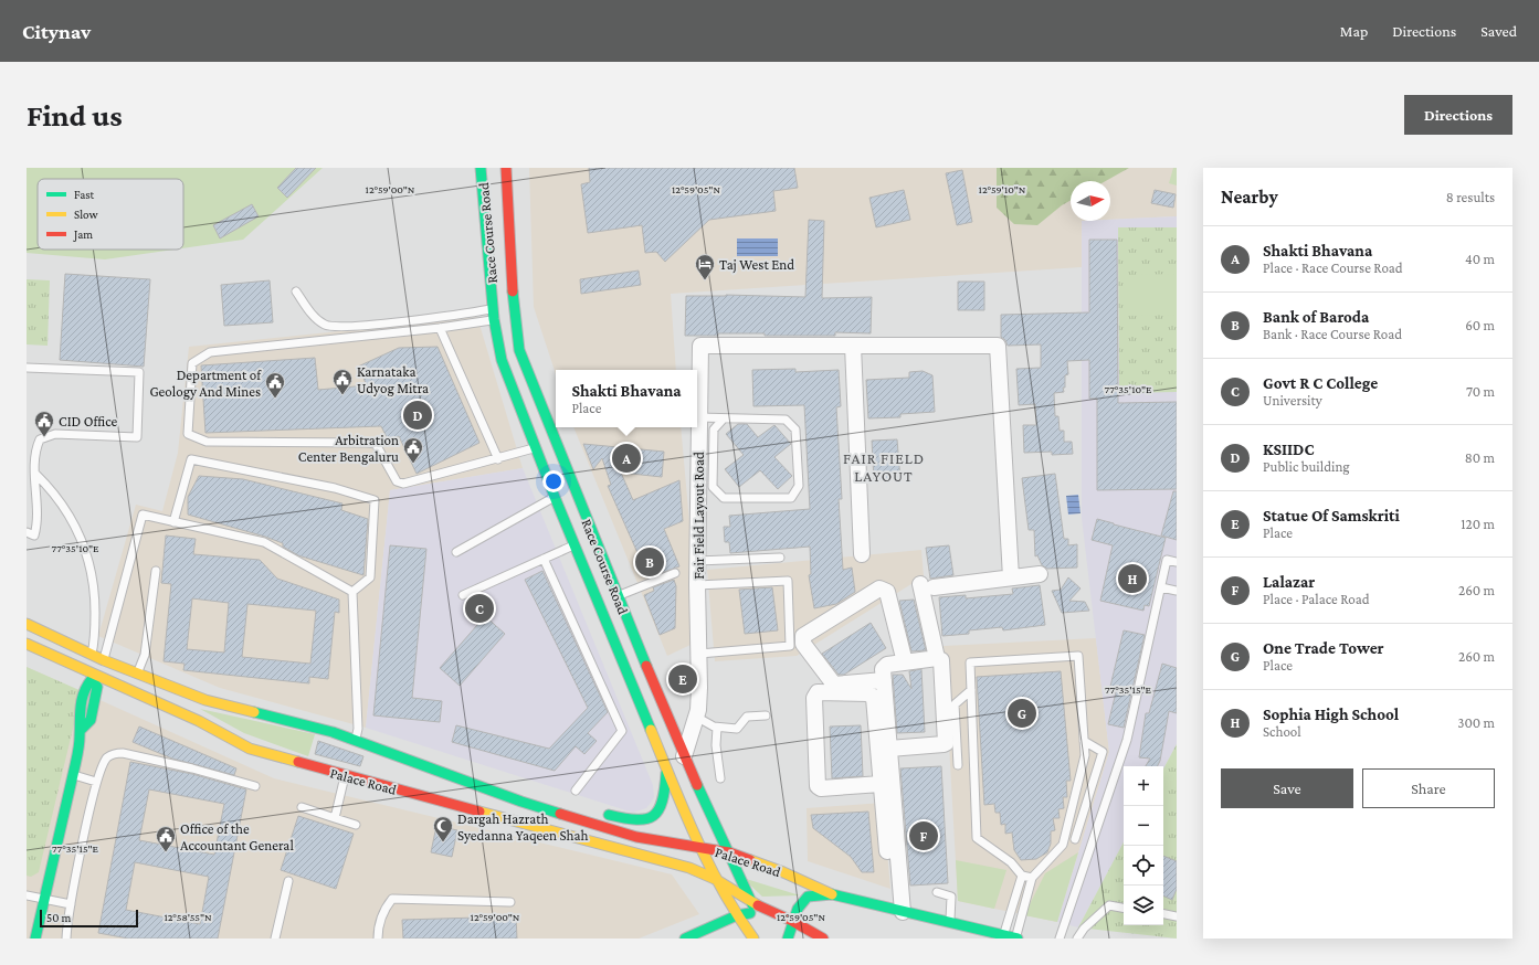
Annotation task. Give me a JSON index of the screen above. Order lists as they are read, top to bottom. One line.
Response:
{"streets":{"main road":["Race Course Road","Palace Road"],"street":["Fair Field Layout Road"]},"crossings":[["Race Course Road","Fair Field Layout Road"],["Race Course Road","Palace Road"]],"districts":["FAIR FIELD LAYOUT"],"places":{"hotel":["Taj West End"],"public building":["Karnataka Udyog Mitra","Department of Geology And Mines","CID Office","Arbitration Center Bengaluru","Office of the Accountant General"],"mosque":["Dargah Hazrath Syedanna Yaqeen Shah"]},"legend":["Fast","Slow","Jam"],"scale_bar":"50 m","north":"right","page":{"header":"Citynav","nav":["Map","Directions","Saved"],"buttons":["Directions",["Save","Share"]],"title":"Find us","heading":["Nearby","8 results"],"list":[{"mark":"A","name":"Shakti Bhavana","note":"Place · Race Course Road","value":"40 m"},{"mark":"B","name":"Bank of Baroda","note":"Bank · Race Course Road","value":"60 m"},{"mark":"C","name":"Govt R C College","note":"University","value":"70 m"},{"mark":"D","name":"KSIIDC","note":"Public building","value":"80 m"},{"mark":"E","name":"Statue Of Samskriti","note":"Place","value":"120 m"},{"mark":"F","name":"Lalazar","note":"Place · Palace Road","value":"260 m"},{"mark":"G","name":"One Trade Tower","note":"Place","value":"260 m"},{"mark":"H","name":"Sophia High School","note":"School","value":"300 m"}],"popup":["Shakti Bhavana","Place"],"pins":["D","A","B","H","C","E","G","F"],"map_buttons":["+","−"],"scale":"50 m"},"coordinates":["12°59'00\"N","12°59'05\"N","12°59'10\"N","77°35'10\"E","77°35'15\"E","12°58'55\"N"]}
